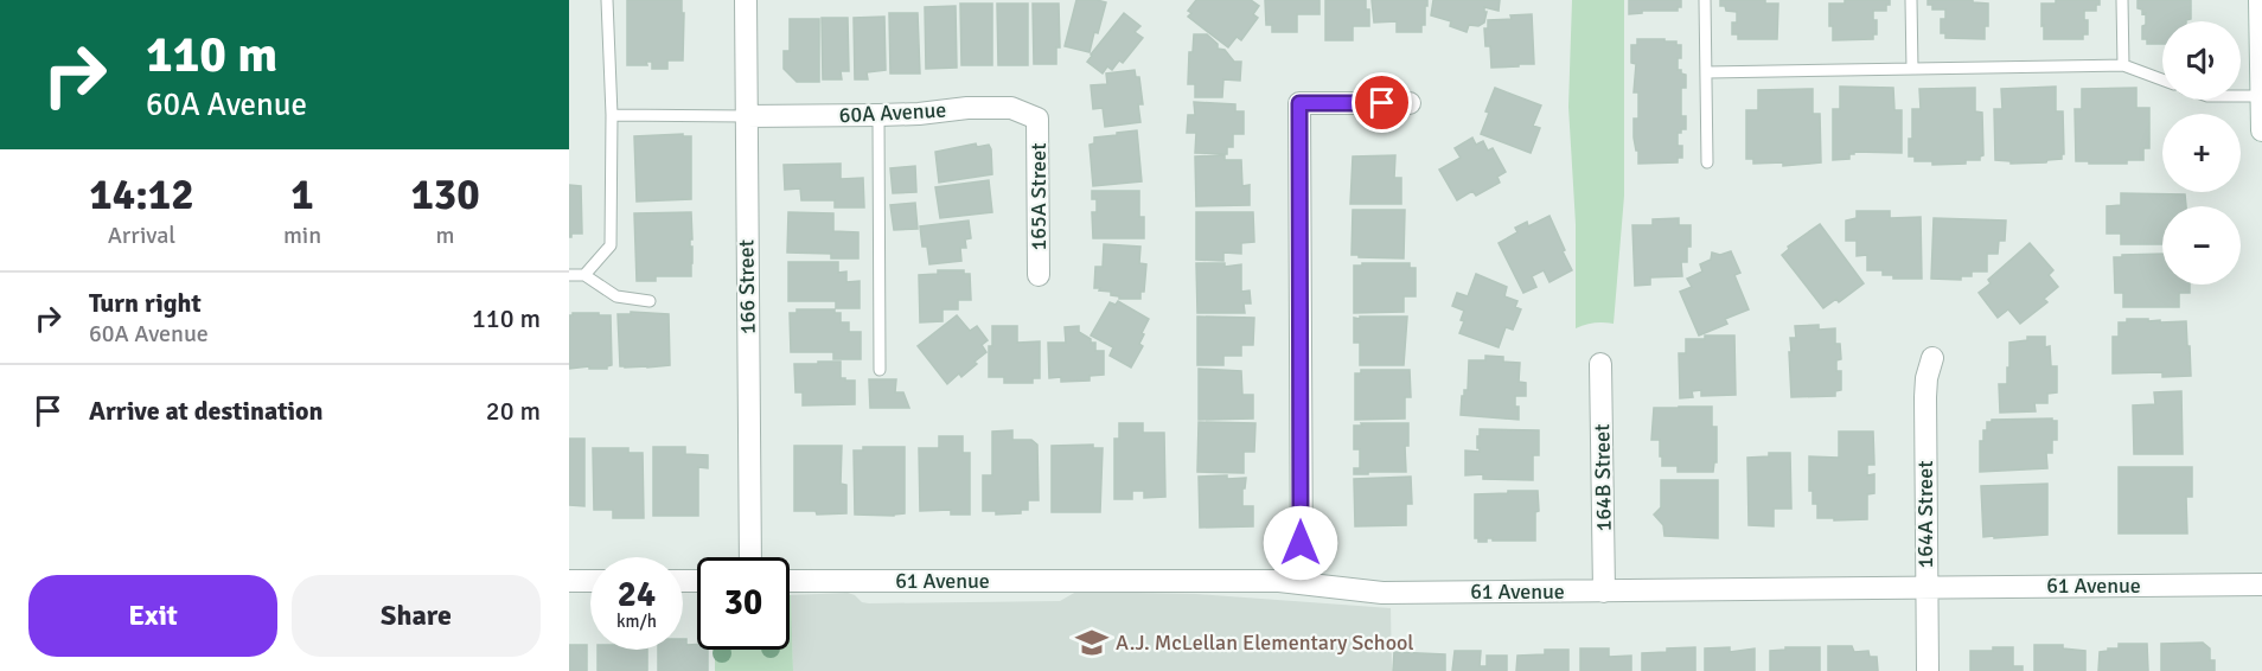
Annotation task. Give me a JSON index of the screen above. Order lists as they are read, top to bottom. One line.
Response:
{"streets":{"street":["60A Avenue","165A Street","166 Street","164B Street","164A Street","61 Avenue"]},"crossings":[["60A Avenue","165A Street"],["60A Avenue","166 Street"],["164B Street","61 Avenue"],["164A Street","61 Avenue"]],"places":{"school or university":["A.J. McLellan Elementary School"]},"page":{"turn":["110 m","60A Avenue"],"map_buttons":["+","−"],"eta":["14:12","Arrival","1","min","130","m"],"list":[{"name":"Turn right","note":"60A Avenue","value":"110 m"},{"name":"Arrive at destination","value":"20 m"}],"speed":"24 km/h","limit":"30","buttons":["Exit","Share"]}}
